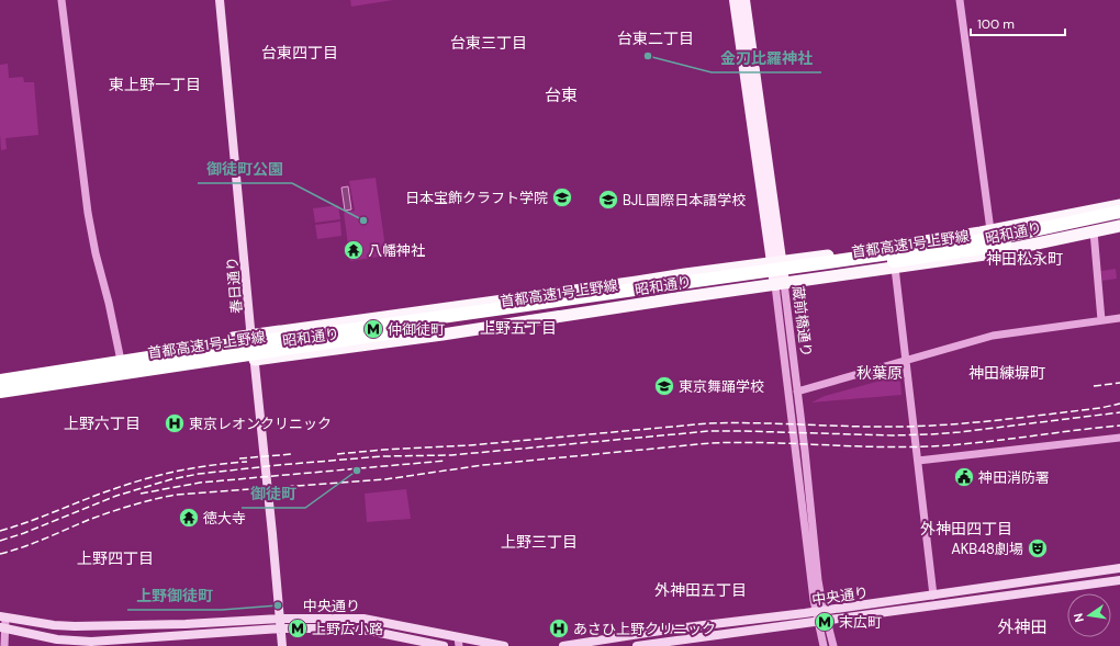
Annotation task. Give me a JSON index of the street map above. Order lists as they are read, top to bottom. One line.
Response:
{"streets":{"highway":["昭和通り","首都高速1号上野線"],"main road":["春日通り","蔵前橋通り","中央通り"]},"crossings":[["昭和通り","首都高速1号上野線"],["昭和通り","春日通り"],["昭和通り","蔵前橋通り"],["春日通り","中央通り"],["蔵前橋通り","中央通り"]],"districts":["台東二丁目","台東三丁目","台東四丁目","東上野一丁目","台東","神田松永町","上野五丁目","秋葉原","神田練塀町","上野六丁目","外神田四丁目","上野三丁目","上野四丁目","外神田五丁目","外神田"],"places":{"other":["金刀比羅神社","御徒町公園","御徒町","上野御徒町"],"school or university":["日本宝飾クラフト学院","BJL国際日本語学校","東京舞踊学校"],"temple":["八幡神社","徳大寺"],"metro station":["仲御徒町","末広町","上野広小路"],"hospital":["東京レオンクリニック","あさひ上野クリニック"],"public building":["神田消防署"],"theatre":["AKB48劇場"]},"scale_bar":"100 m","north":"left"}
